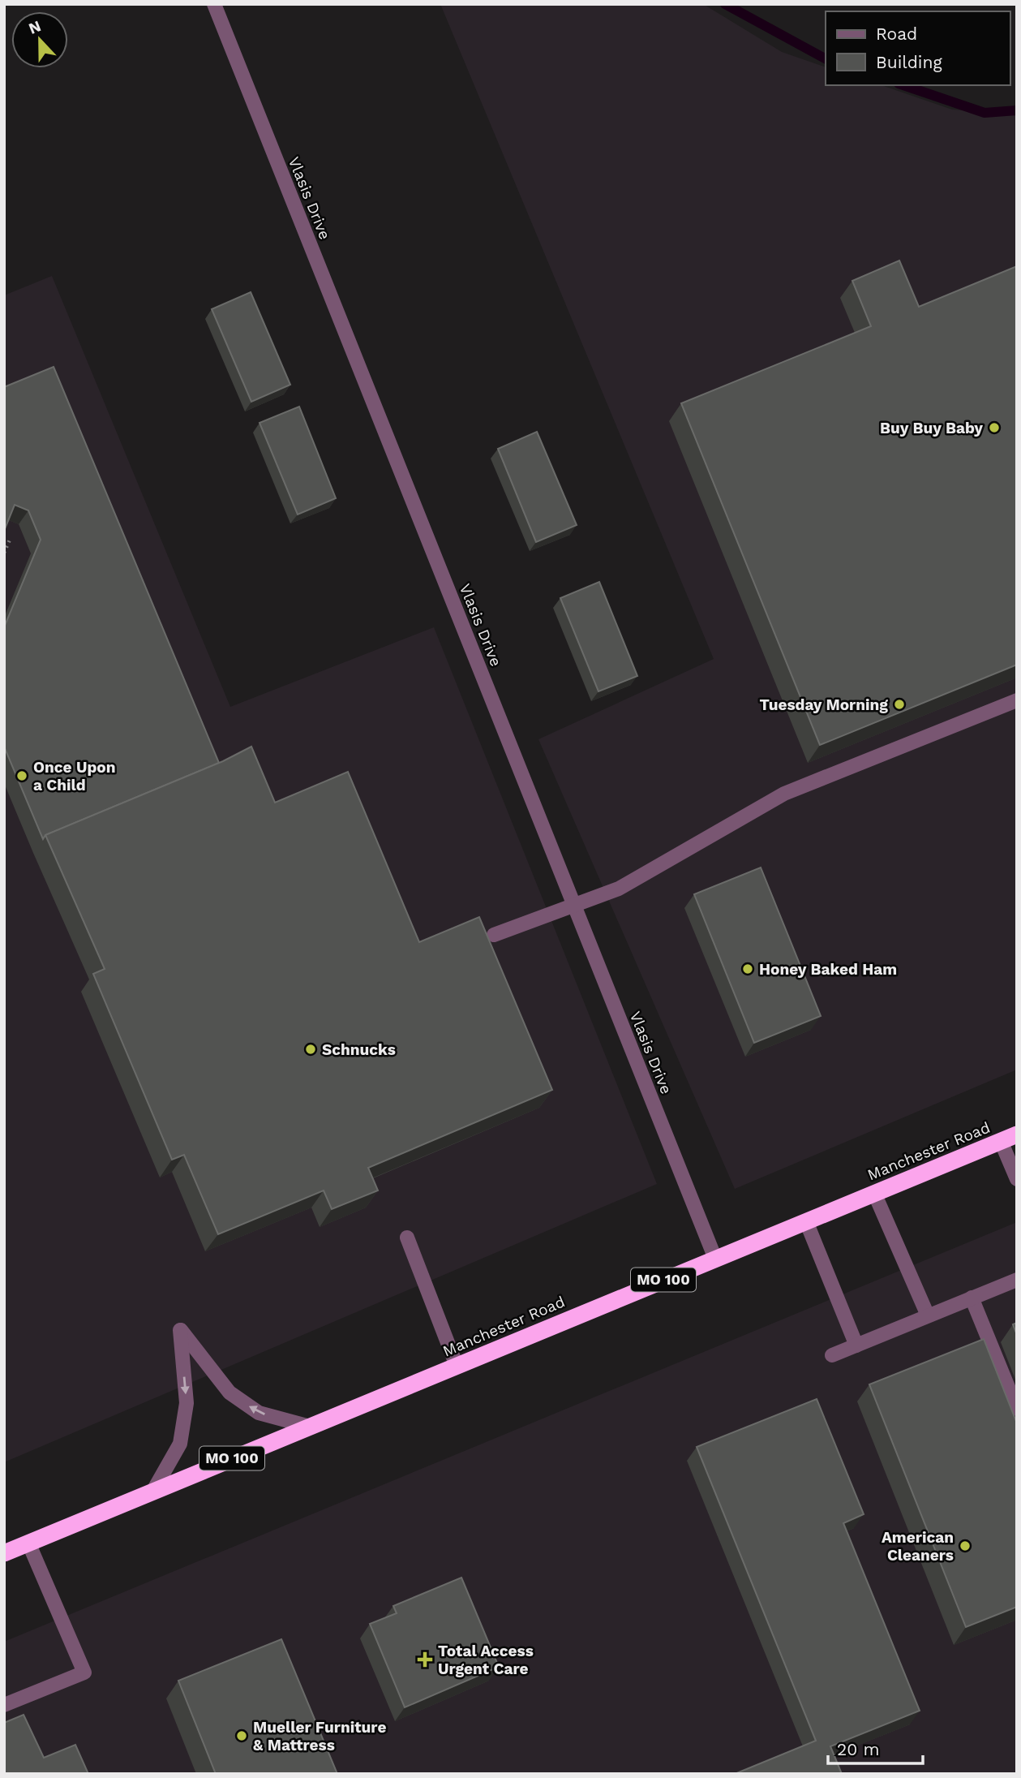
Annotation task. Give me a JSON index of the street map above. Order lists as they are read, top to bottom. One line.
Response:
{"streets":{"highway":["Manchester Road","MO 100"],"street":["Vlasis Drive"]},"crossings":[["Vlasis Drive","Manchester Road"]],"places":{"other":["Buy Buy Baby","Tuesday Morning","Once Upon a Child","Honey Baked Ham","Schnucks","American Cleaners","Mueller Furniture & Mattress"],"health":["Total Access Urgent Care"]},"legend":["Road","Building"],"scale_bar":"20 m","north":"top"}
